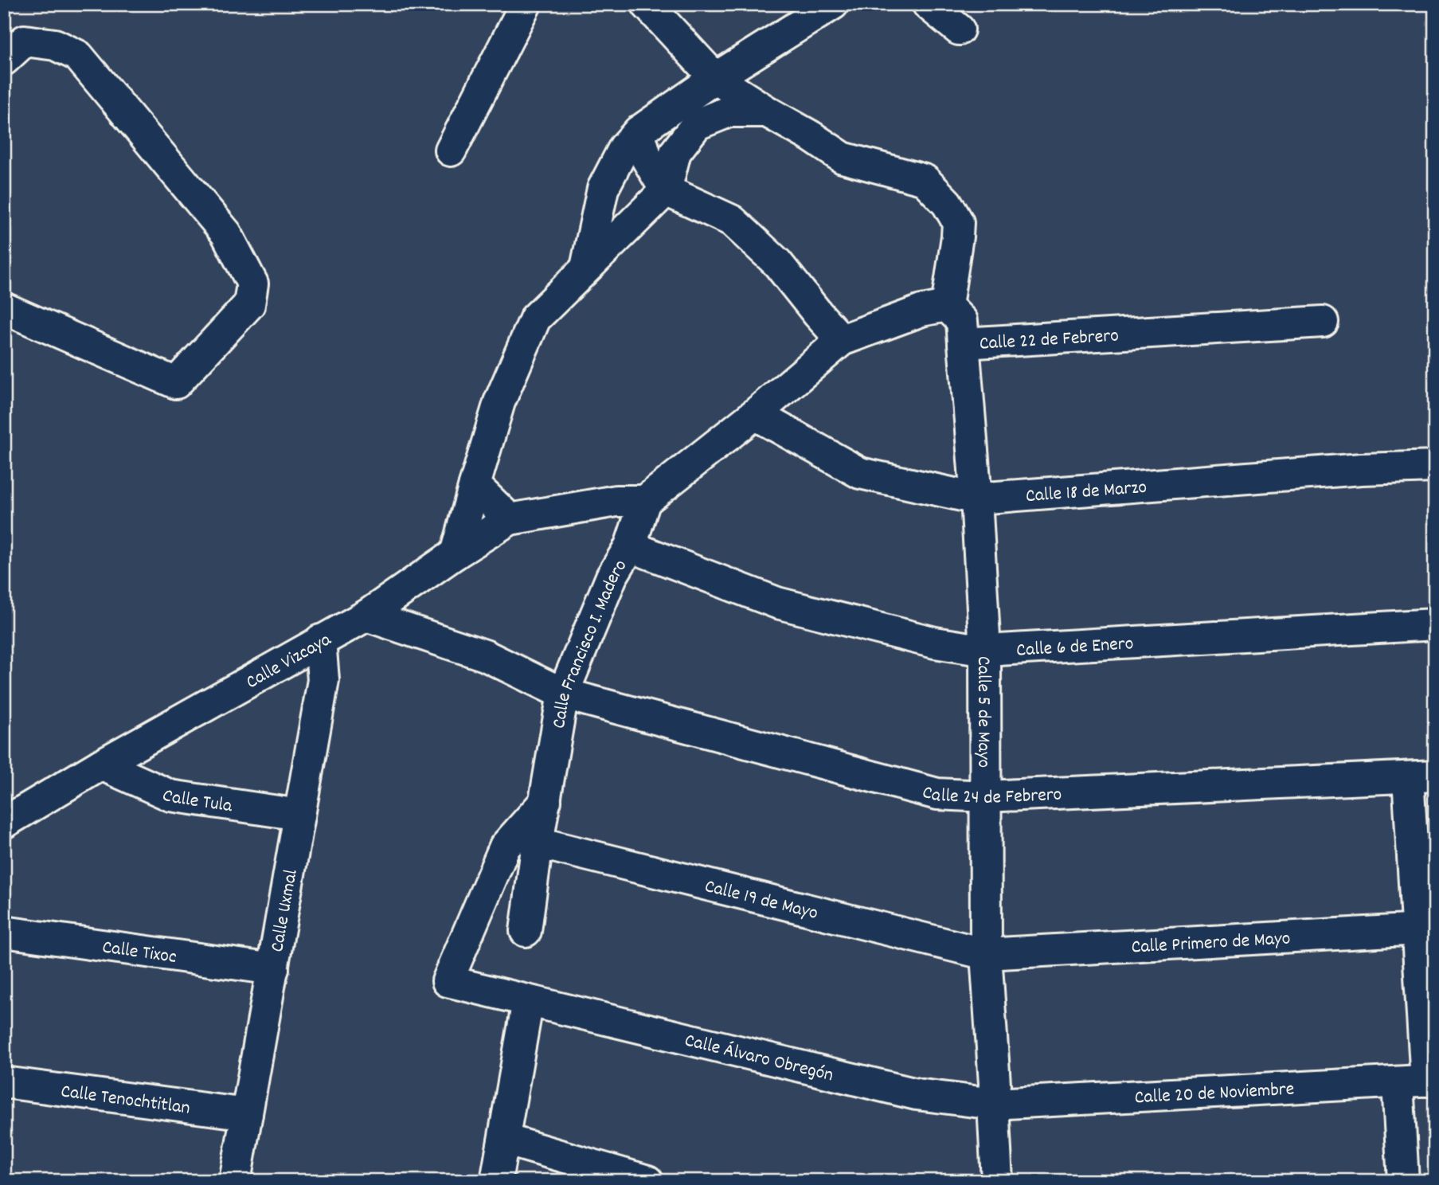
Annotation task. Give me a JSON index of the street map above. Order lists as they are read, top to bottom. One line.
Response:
{"streets":{"street":["Calle 22 de Febrero","Calle 18 de Marzo","Calle Francisco I. Madero","Calle 6 de Enero","Calle Vizcaya","Calle 5 de Mayo","Calle 24 de Febrero","Calle Tula","Calle 19 de Mayo","Calle Uxmal","Calle Primero de Mayo","Calle Tixoc","Calle Álvaro Obregón","Calle 20 de Noviembre","Calle Tenochtitlan"]},"crossings":[["Calle 22 de Febrero","Calle 5 de Mayo"],["Calle 18 de Marzo","Calle 5 de Mayo"],["Calle Francisco I. Madero","Calle 6 de Enero"],["Calle Francisco I. Madero","Calle 24 de Febrero"],["Calle Francisco I. Madero","Calle 19 de Mayo"],["Calle Francisco I. Madero","Calle Álvaro Obregón"],["Calle 6 de Enero","Calle 5 de Mayo"],["Calle Vizcaya","Calle 24 de Febrero"],["Calle Vizcaya","Calle Tula"],["Calle Vizcaya","Calle Uxmal"],["Calle 5 de Mayo","Calle 24 de Febrero"],["Calle 5 de Mayo","Calle 19 de Mayo"],["Calle 5 de Mayo","Calle Primero de Mayo"],["Calle 5 de Mayo","Calle Álvaro Obregón"],["Calle 5 de Mayo","Calle 20 de Noviembre"],["Calle Tula","Calle Uxmal"],["Calle 19 de Mayo","Calle Primero de Mayo"],["Calle Uxmal","Calle Tixoc"],["Calle Uxmal","Calle Tenochtitlan"],["Calle Álvaro Obregón","Calle 20 de Noviembre"]]}
